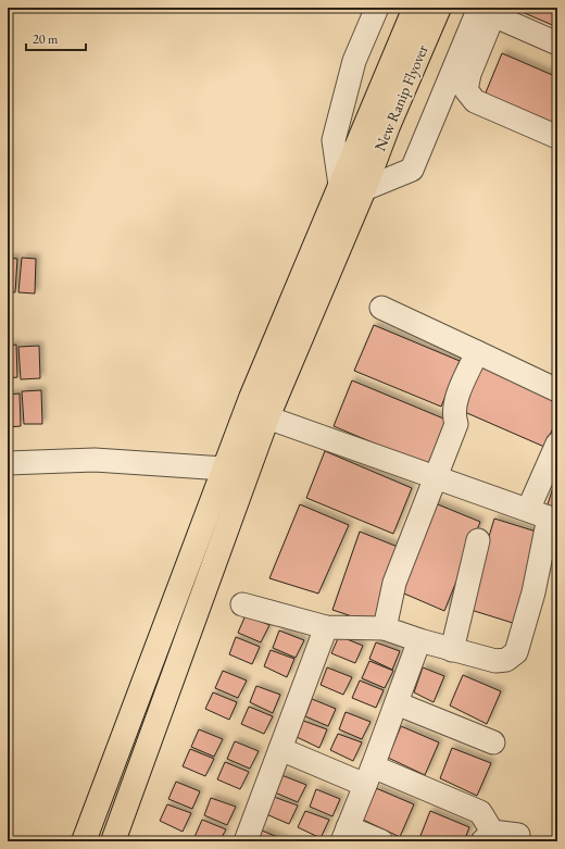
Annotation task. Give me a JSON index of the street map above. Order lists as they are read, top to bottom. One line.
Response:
{"streets":{"main road":["New Ranip Flyover"]},"scale_bar":"20 m"}
